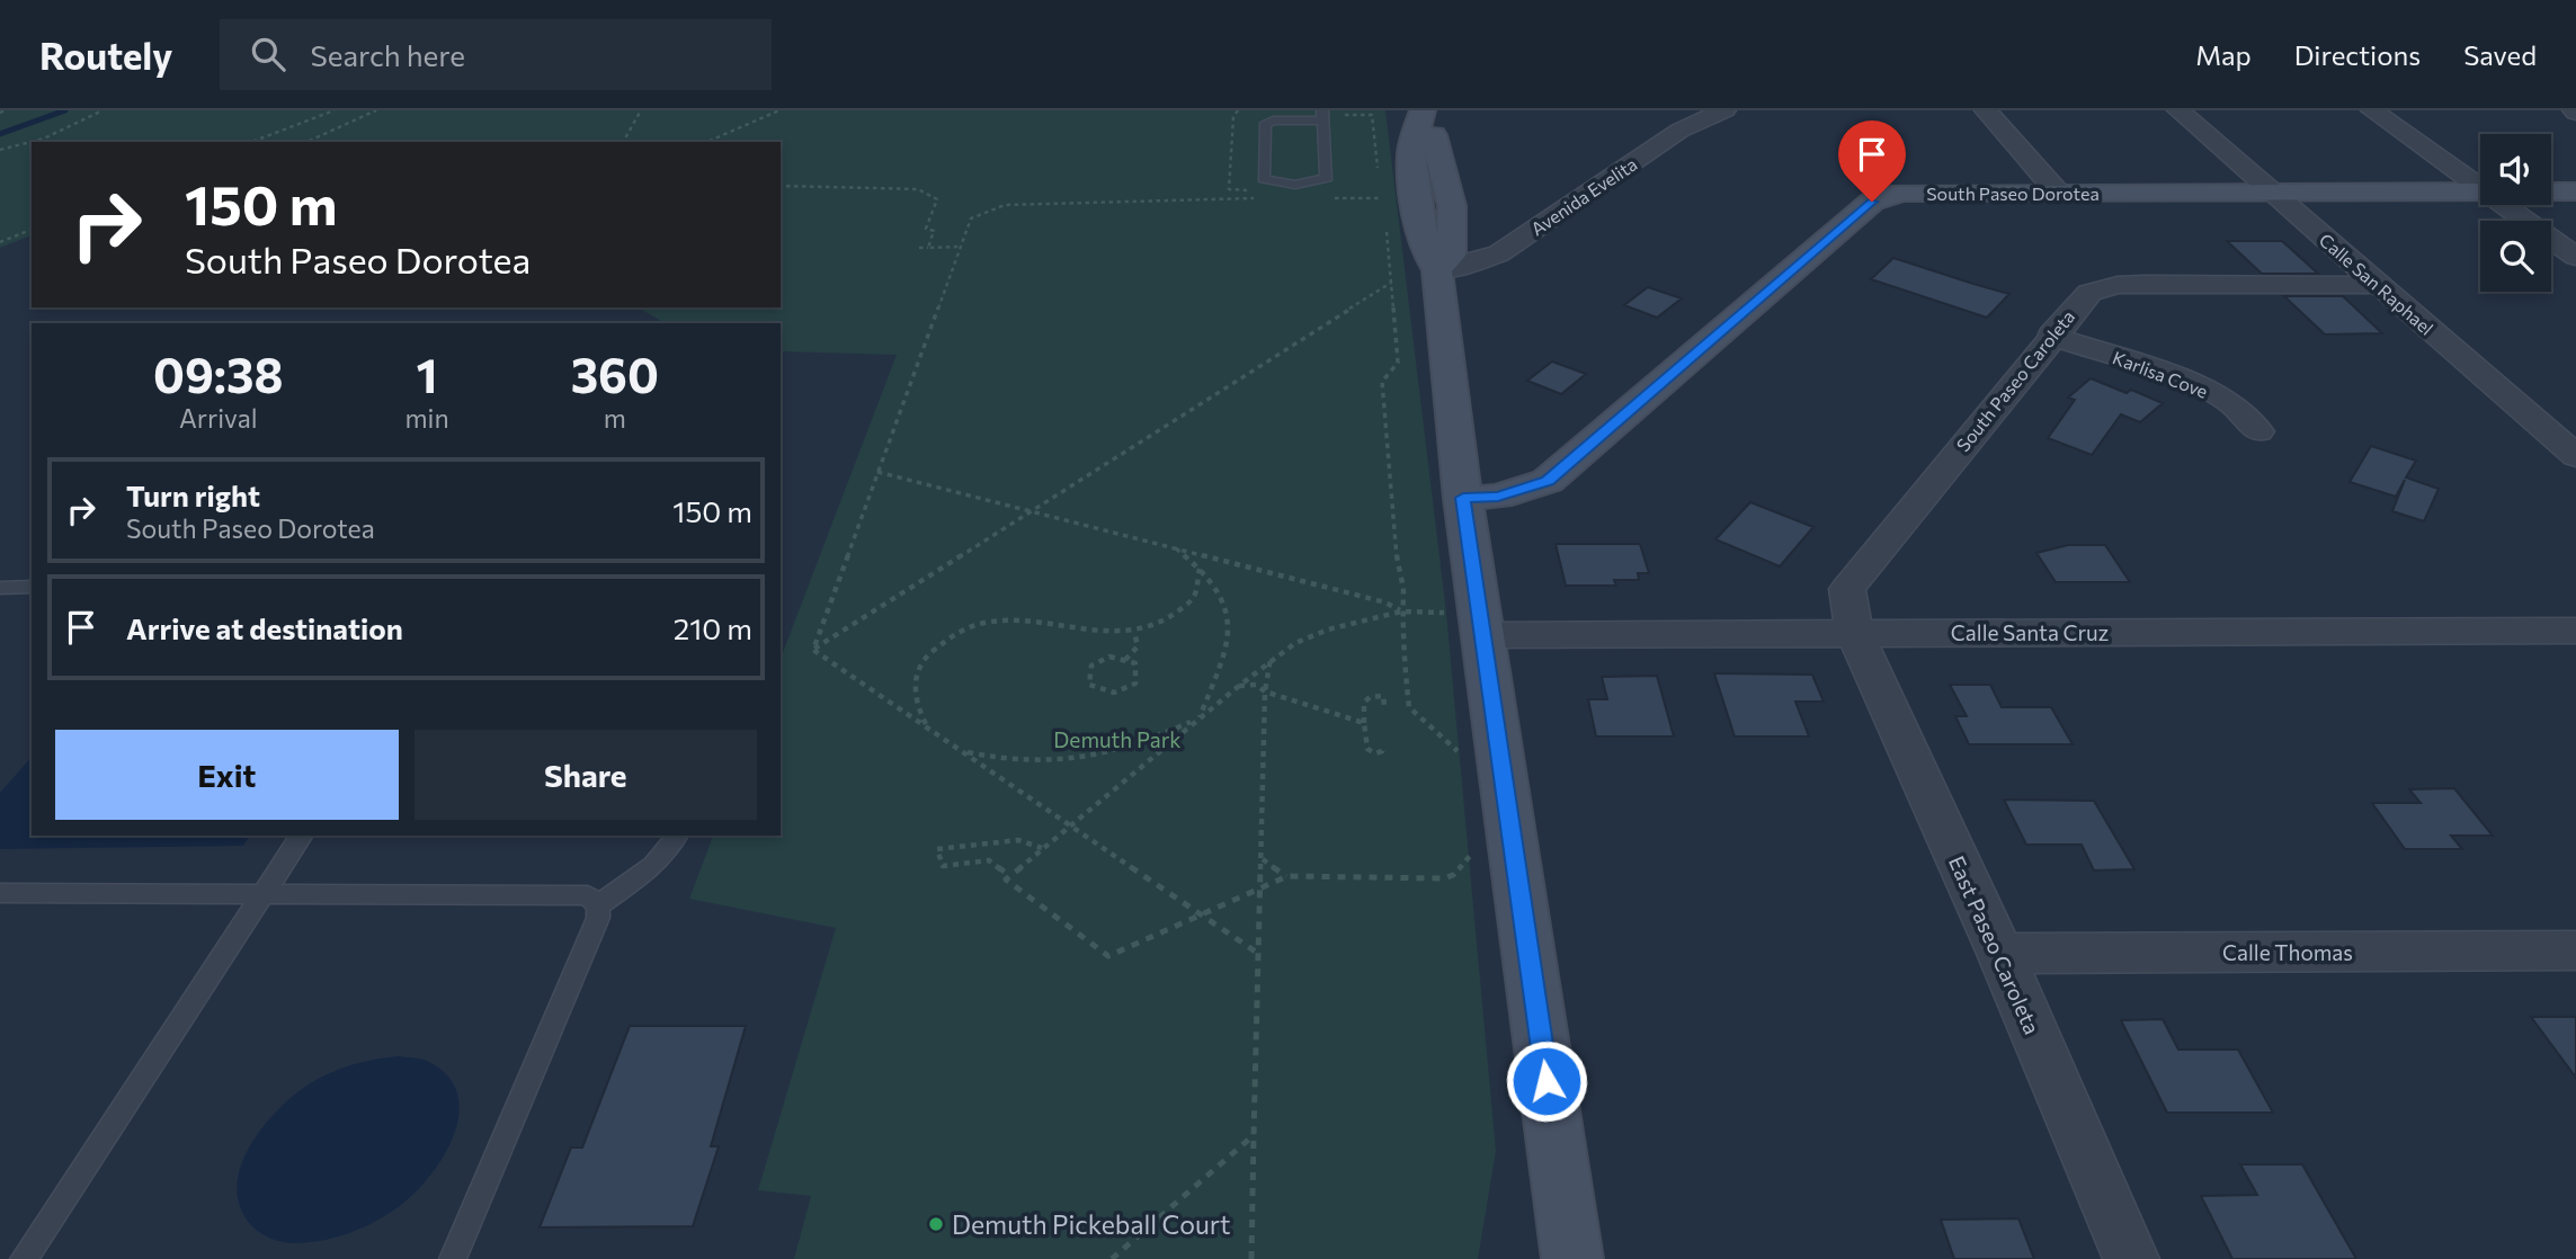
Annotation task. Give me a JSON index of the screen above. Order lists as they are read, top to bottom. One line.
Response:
{"streets":{"street":["South Paseo Dorotea","Avenida Evelita","Calle San Raphael","Karlisa Cove","South Paseo Caroleta","Calle Santa Cruz","East Paseo Caroleta","Calle Thomas"]},"crossings":[["South Paseo Dorotea","Calle San Raphael"],["Calle San Raphael","South Paseo Caroleta"],["Karlisa Cove","South Paseo Caroleta"],["South Paseo Caroleta","Calle Santa Cruz"],["South Paseo Caroleta","East Paseo Caroleta"],["Calle Santa Cruz","East Paseo Caroleta"],["East Paseo Caroleta","Calle Thomas"]],"parks":["Demuth Park"],"places":["Demuth Pickeball Court"],"page":{"header":"Routely","search":"Search here","nav":["Map","Directions","Saved"],"turn":["150 m","South Paseo Dorotea"],"eta":["09:38","Arrival","1","min","360","m"],"list":[{"name":"Turn right","note":"South Paseo Dorotea","value":"150 m"},{"name":"Arrive at destination","value":"210 m"}],"buttons":["Exit","Share"]}}
